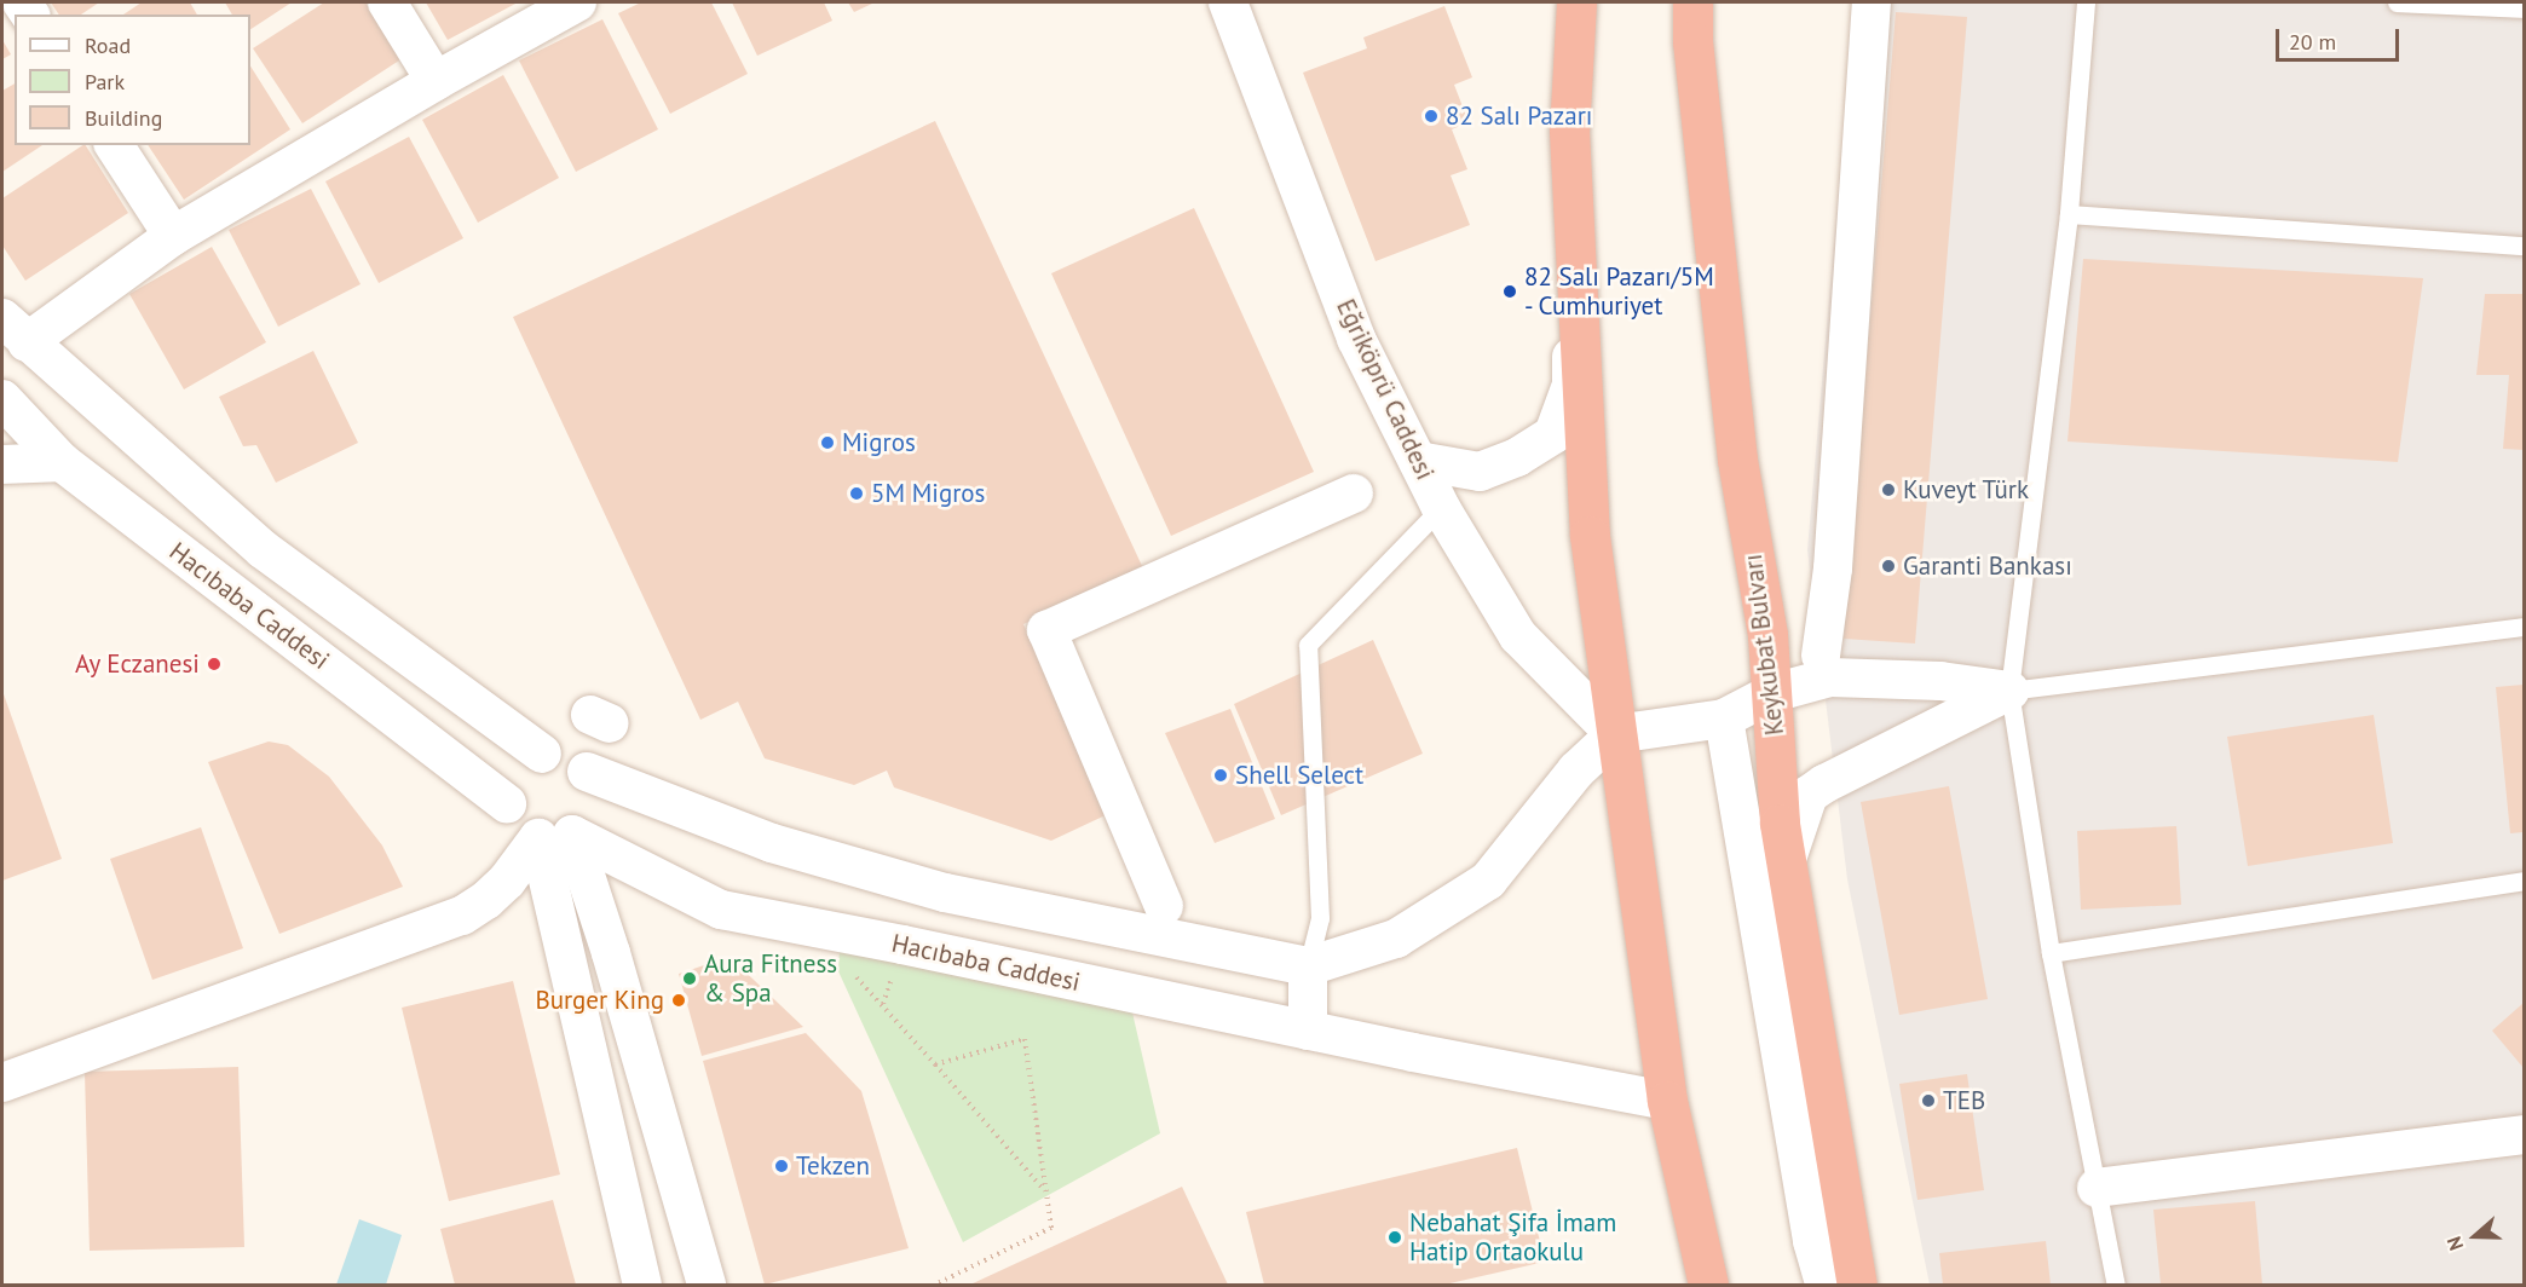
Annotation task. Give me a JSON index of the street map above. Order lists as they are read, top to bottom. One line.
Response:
{"streets":{"highway":["Keykubat Bulvarı"],"street":["Eğriköprü Caddesi","Hacıbaba Caddesi"]},"places":["82 Salı Pazarı","82 Salı Pazarı/5M - Cumhuriyet","Migros","Kuveyt Türk","5M Migros","Garanti Bankası","Ay Eczanesi","Shell Select","Aura Fitness & Spa","Burger King","TEB","Tekzen","Nebahat Şifa İmam Hatip Ortaokulu"],"legend":["Road","Park","Building"],"scale_bar":"20 m","north":"left"}
